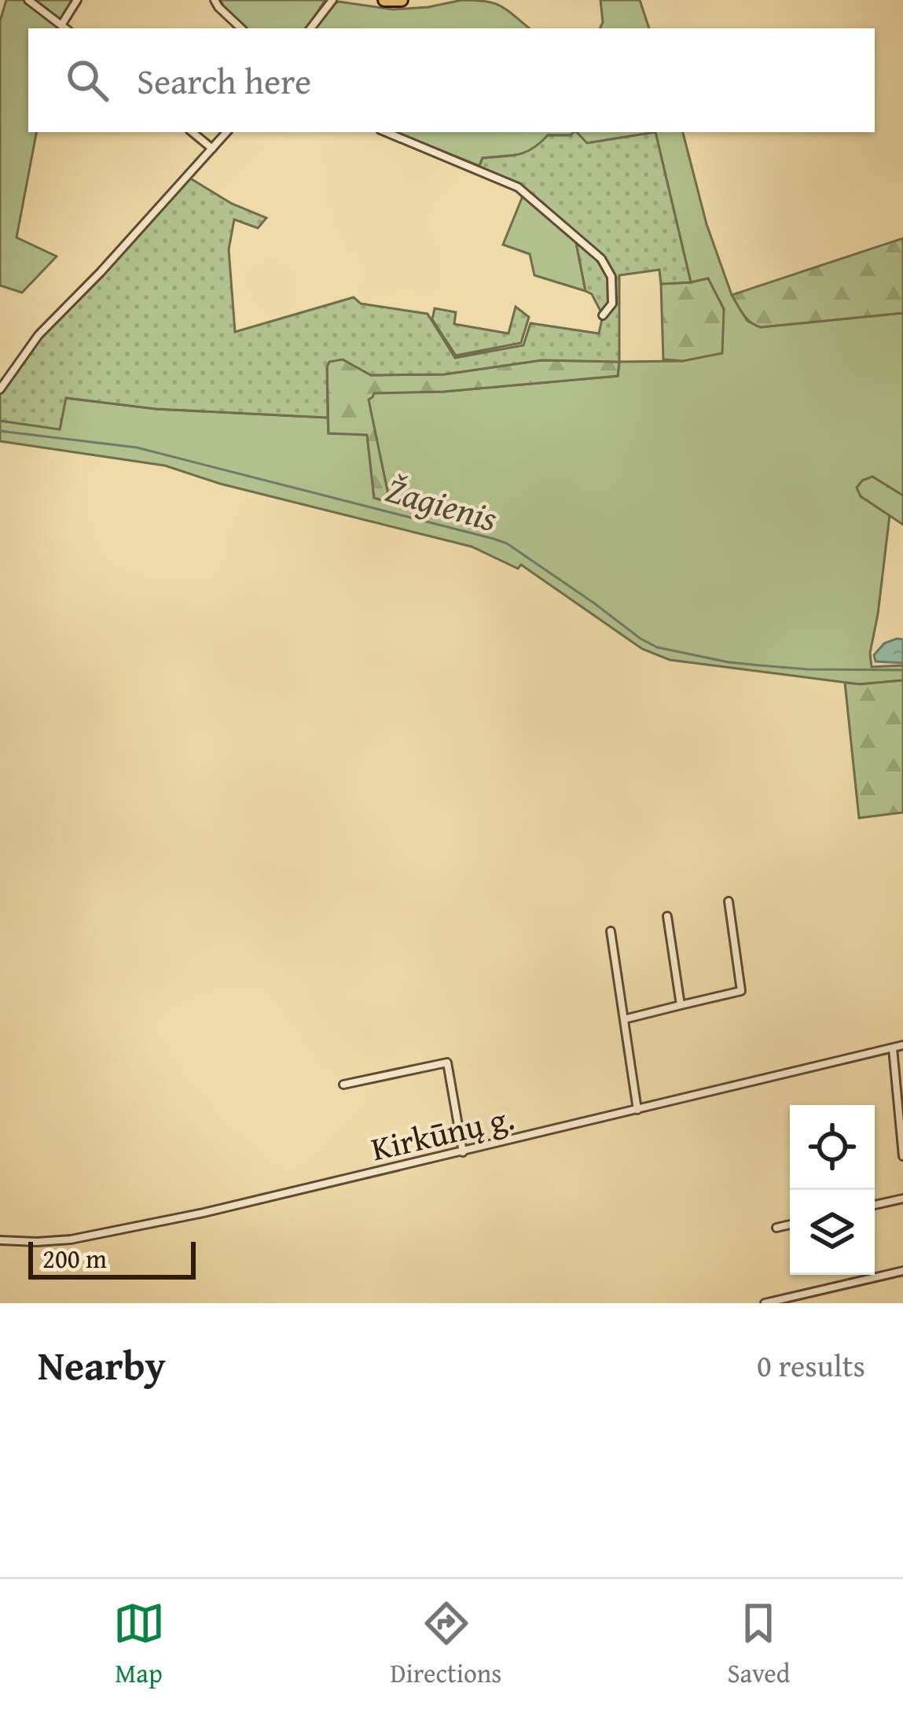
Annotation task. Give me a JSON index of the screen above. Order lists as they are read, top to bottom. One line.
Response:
{"streets":{"street":["Kirkūnų g."]},"water":["Žagienis"],"scale_bar":"200 m","page":{"search":"Search here","scale":"200 m","heading":["Nearby","0 results"],"nav":["Map","Directions","Saved"]}}
